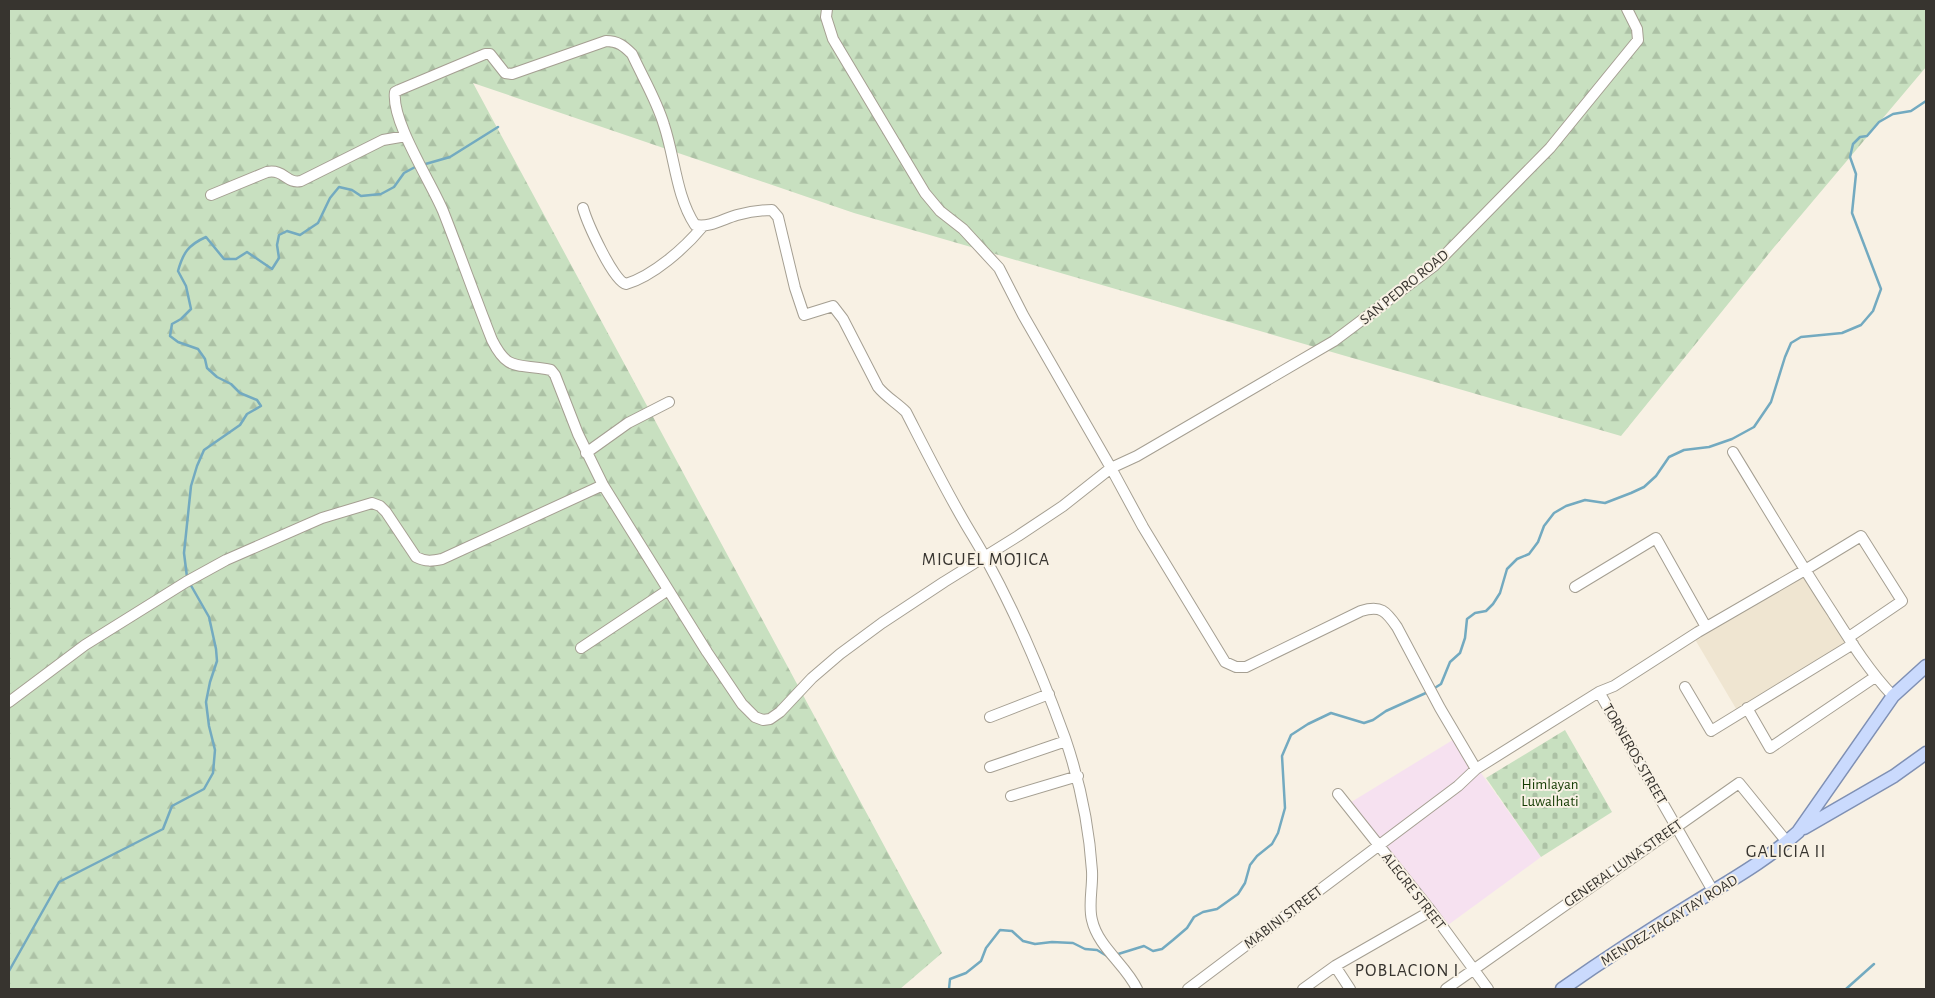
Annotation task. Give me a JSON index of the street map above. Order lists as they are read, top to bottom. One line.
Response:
{"streets":{"main road":["MENDEZ-TAGAYTAY ROAD"],"street":["SAN PEDRO ROAD","TORNEROS STREET","GENERAL LUNA STREET","ALEGRE STREET","MABINI STREET"]},"crossings":[["TORNEROS STREET","GENERAL LUNA STREET"],["TORNEROS STREET","MABINI STREET"],["TORNEROS STREET","MENDEZ-TAGAYTAY ROAD"],["GENERAL LUNA STREET","ALEGRE STREET"],["GENERAL LUNA STREET","MENDEZ-TAGAYTAY ROAD"],["ALEGRE STREET","MABINI STREET"]],"districts":["MIGUEL MOJICA","GALICIA II","POBLACION I"],"parks":["Himlayan Luwalhati"]}
